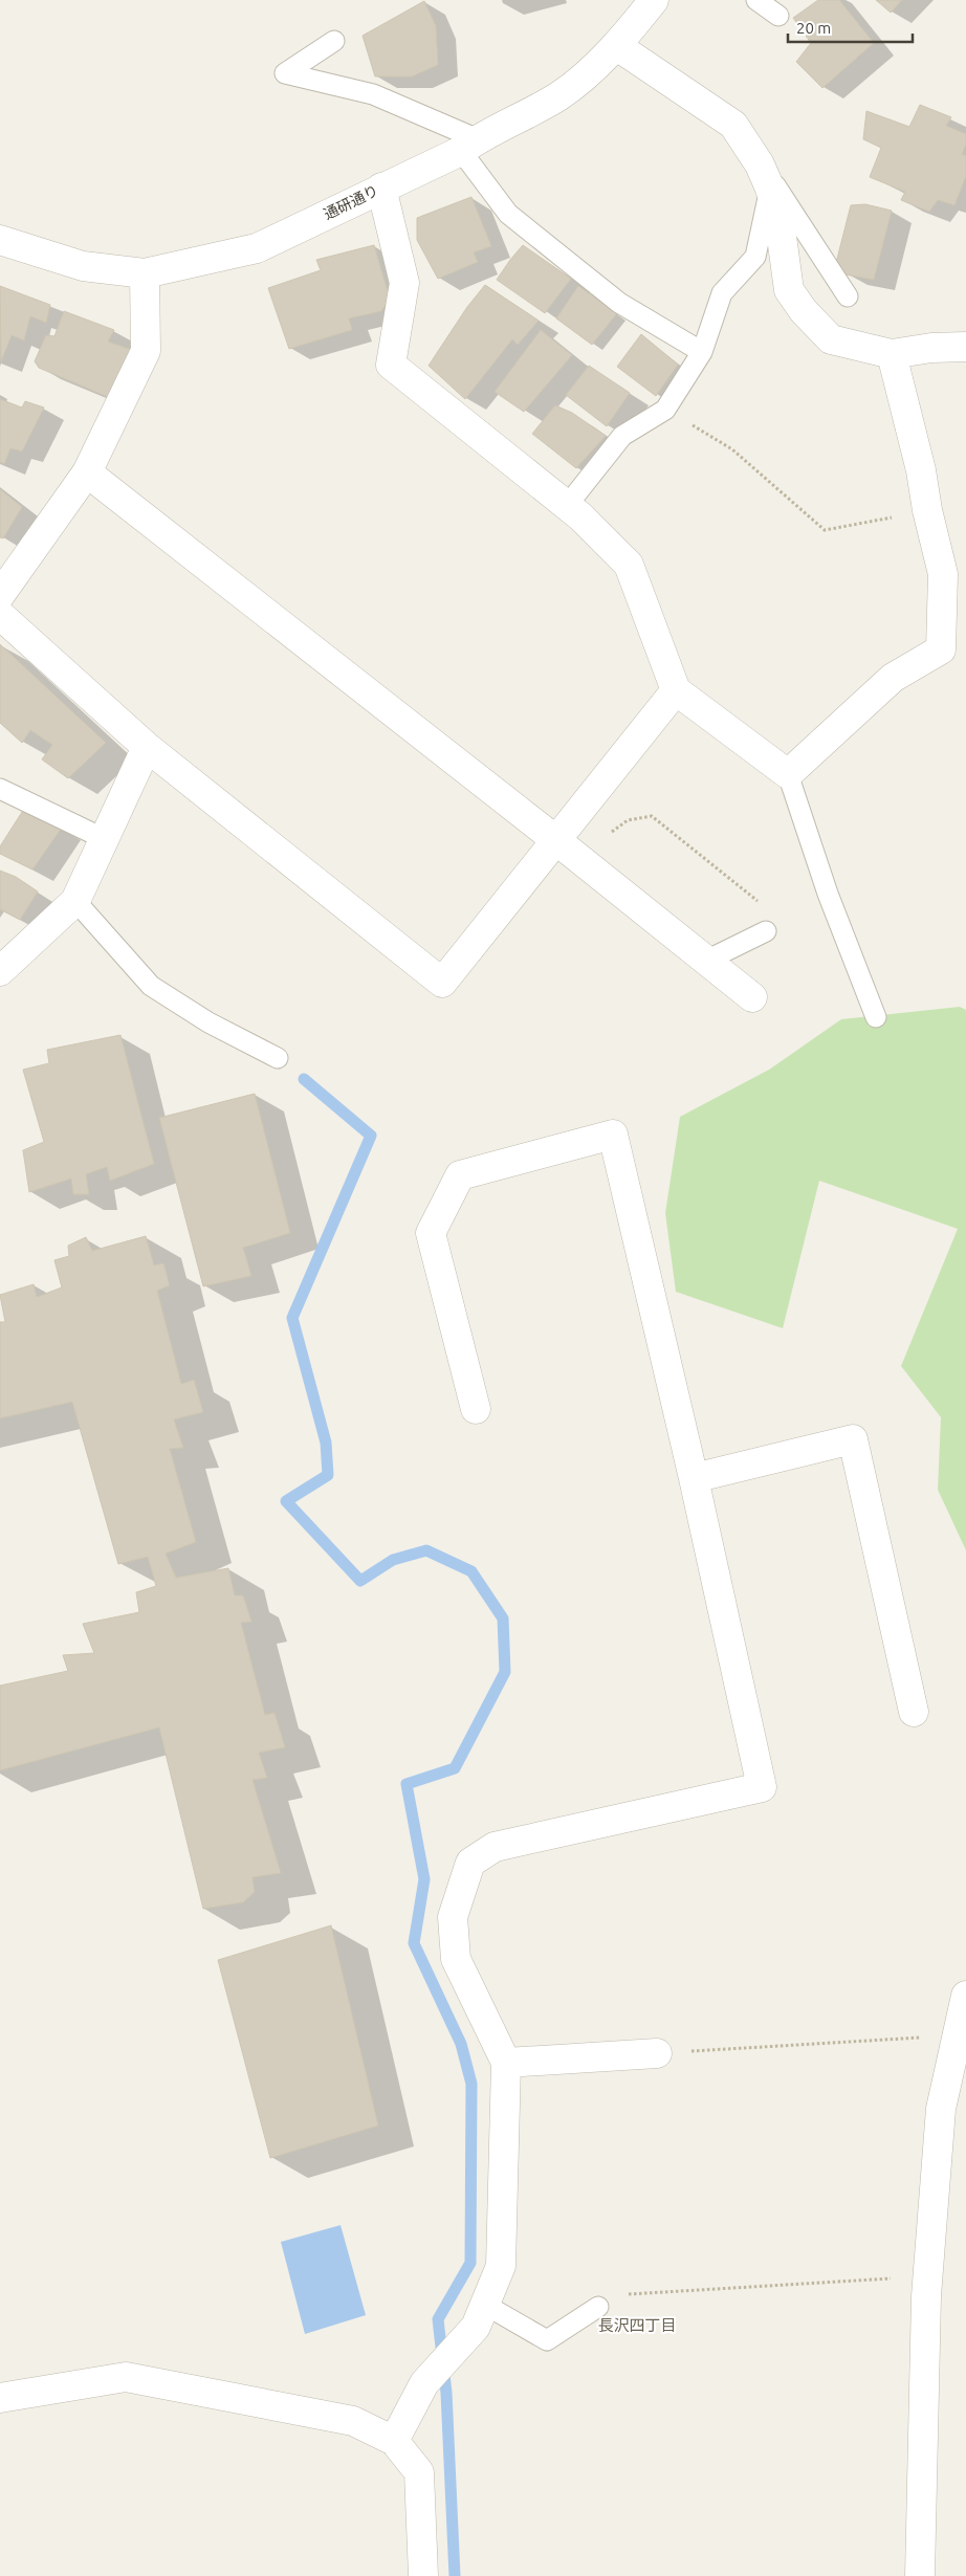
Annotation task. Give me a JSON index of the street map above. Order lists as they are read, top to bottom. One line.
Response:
{"streets":{"street":["通研通り"]},"districts":["長沢四丁目"],"scale_bar":"20 m"}
